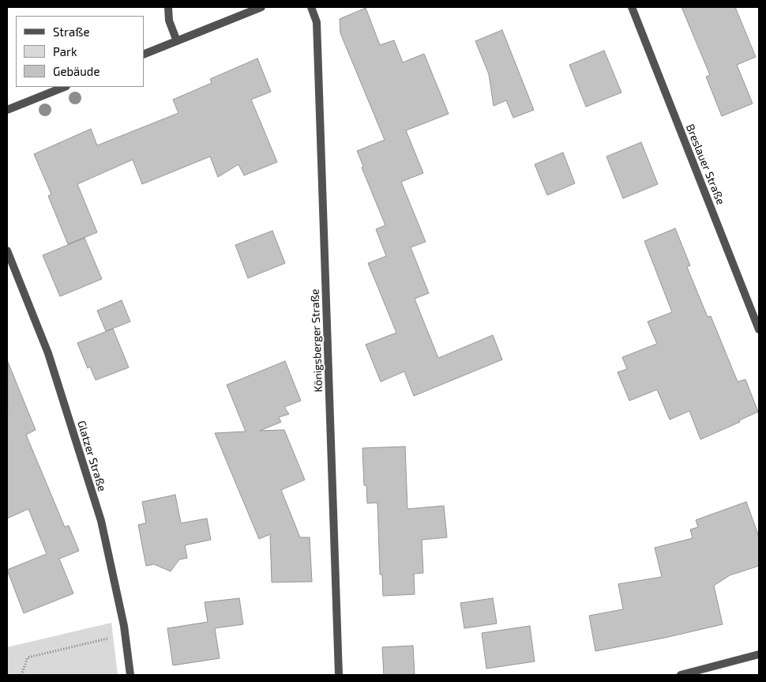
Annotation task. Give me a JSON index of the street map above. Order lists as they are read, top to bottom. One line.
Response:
{"streets":{"street":["Breslauer Straße","Königsberger Straße","Glatzer Straße"]},"legend":["Straße","Park","Gebäude"]}
